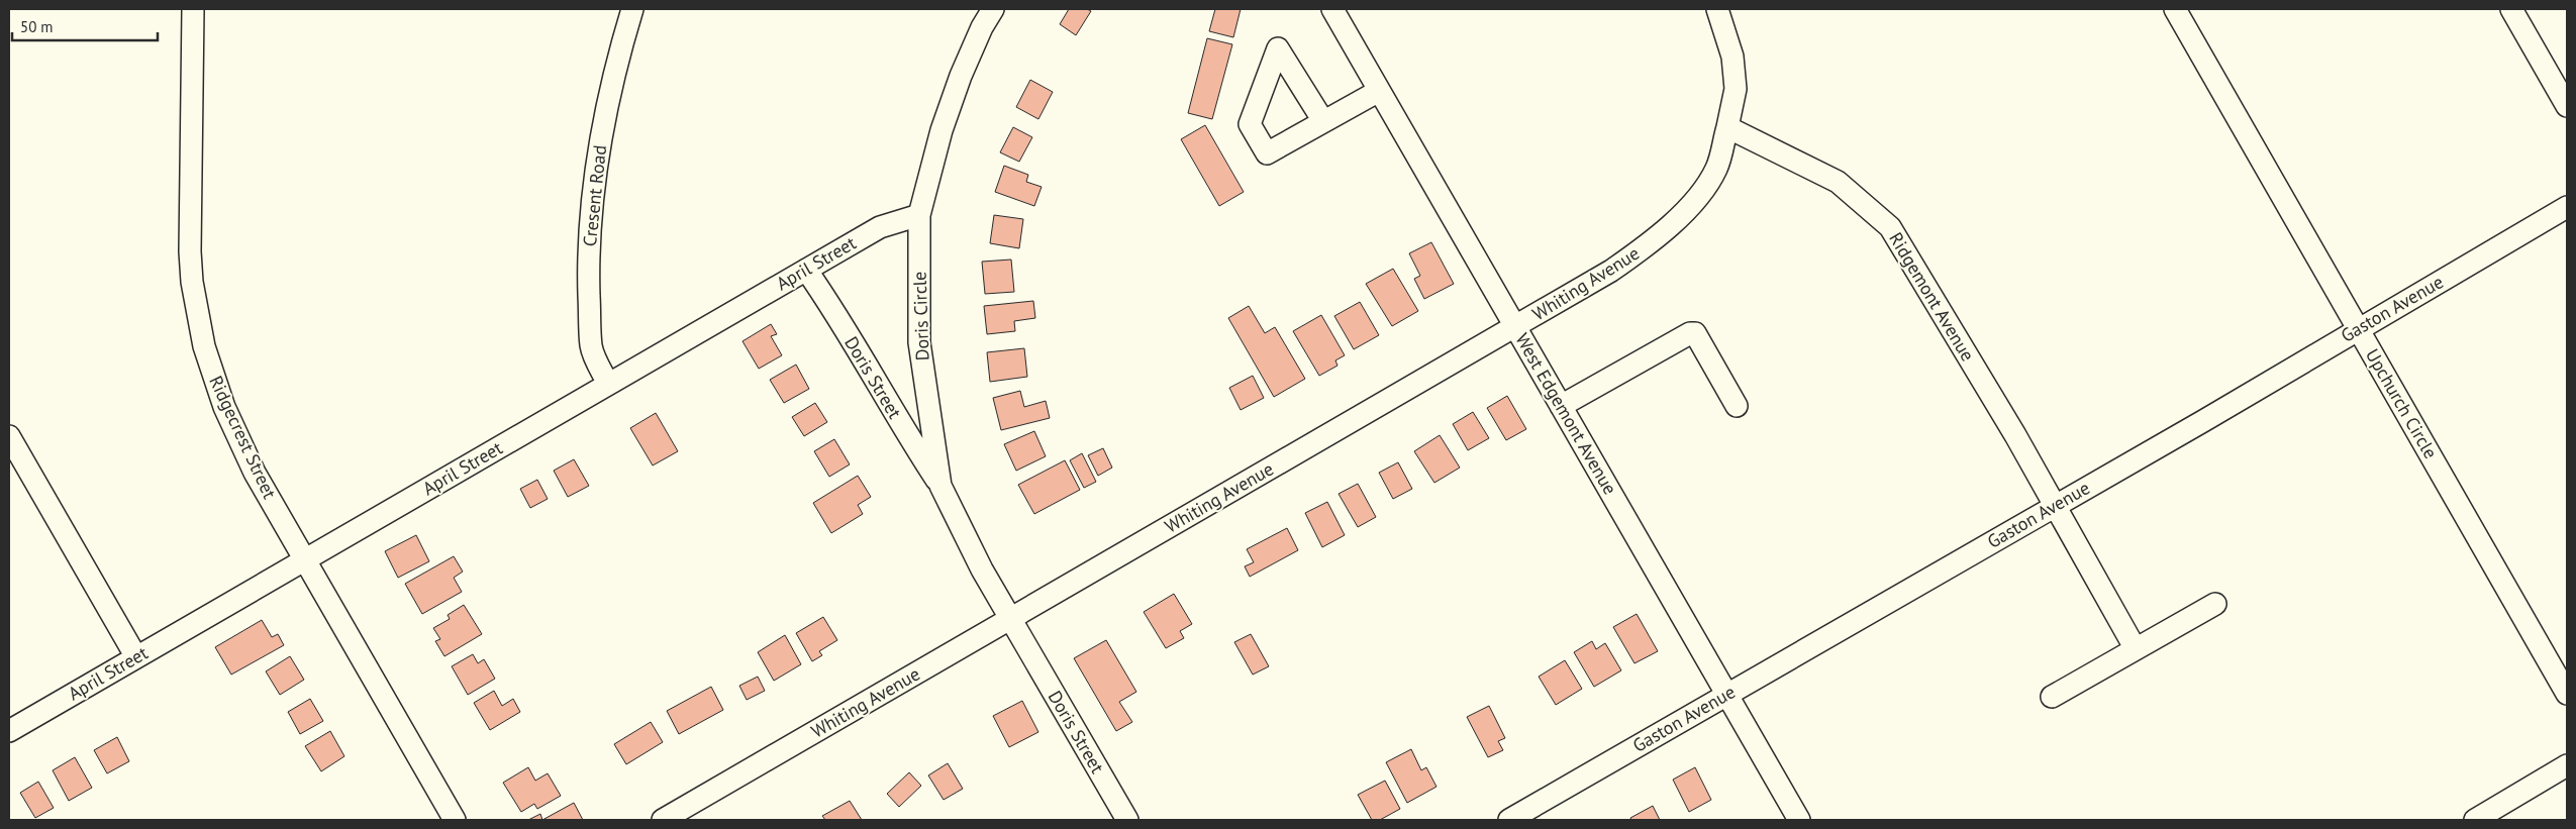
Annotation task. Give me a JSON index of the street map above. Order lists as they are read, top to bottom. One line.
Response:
{"streets":{"street":["Cresent Road","April Street","Whiting Avenue","Ridgemont Avenue","Gaston Avenue","Doris Circle","Doris Street","Upchurch Circle","West Edgemont Avenue","Ridgecrest Street"]},"crossings":[["Cresent Road","April Street"],["April Street","Doris Circle"],["April Street","Doris Street"],["April Street","Ridgecrest Street"],["Whiting Avenue","Ridgemont Avenue"],["Whiting Avenue","Doris Circle"],["Whiting Avenue","Doris Street"],["Whiting Avenue","West Edgemont Avenue"],["Ridgemont Avenue","Gaston Avenue"],["Gaston Avenue","Upchurch Circle"],["Gaston Avenue","West Edgemont Avenue"],["Doris Circle","Doris Street"]],"scale_bar":"50 m"}
